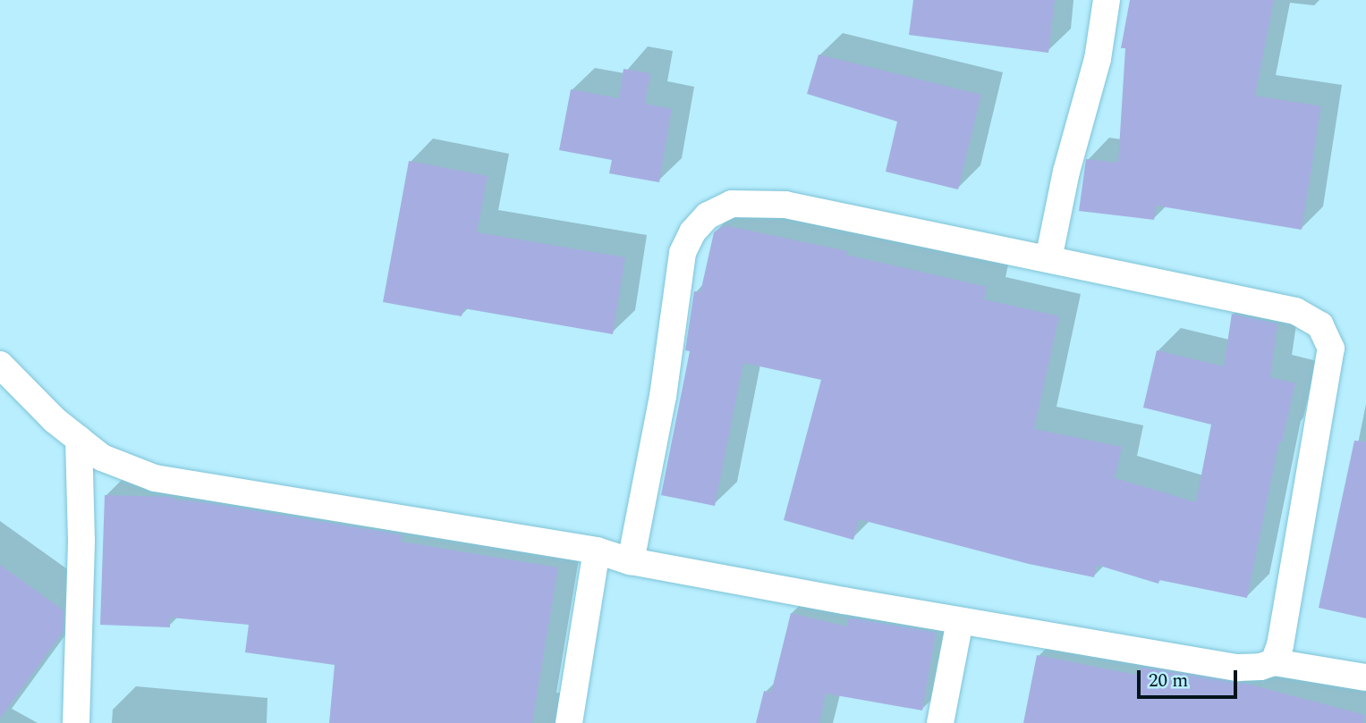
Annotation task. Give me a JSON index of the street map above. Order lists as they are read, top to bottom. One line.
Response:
{"scale_bar":"20 m"}
